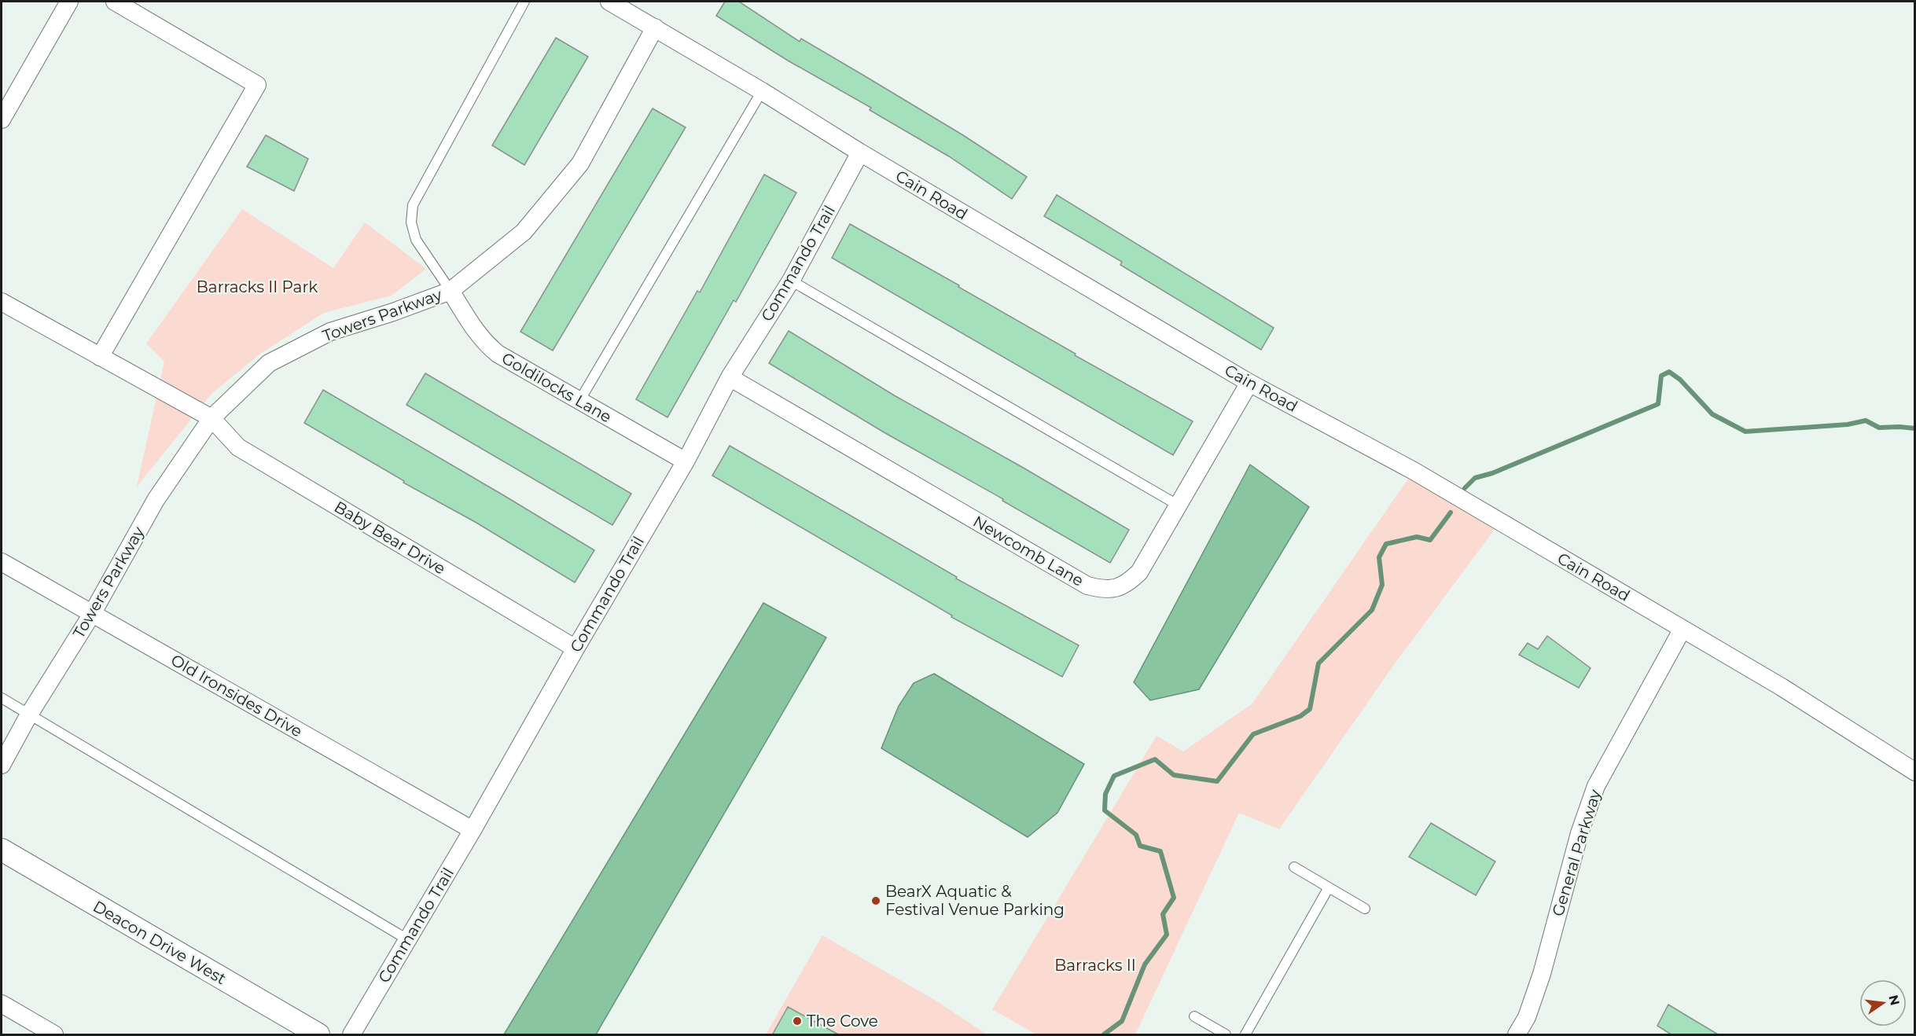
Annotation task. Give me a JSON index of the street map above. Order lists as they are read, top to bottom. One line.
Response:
{"streets":{"street":["Cain Road","Commando Trail","Towers Parkway","Goldilocks Lane","Baby Bear Drive","Newcomb Lane","Old Ironsides Drive","General Parkway","Deacon Drive West"]},"crossings":[["Cain Road","Commando Trail"],["Cain Road","Towers Parkway"],["Cain Road","Newcomb Lane"],["Cain Road","General Parkway"],["Commando Trail","Goldilocks Lane"],["Commando Trail","Baby Bear Drive"],["Commando Trail","Newcomb Lane"],["Commando Trail","Old Ironsides Drive"],["Towers Parkway","Goldilocks Lane"],["Towers Parkway","Baby Bear Drive"],["Towers Parkway","Old Ironsides Drive"]],"parks":["Barracks II Park","Barracks II"],"places":["BearX Aquatic & Festival Venue Parking","The Cove"],"north":"right"}
